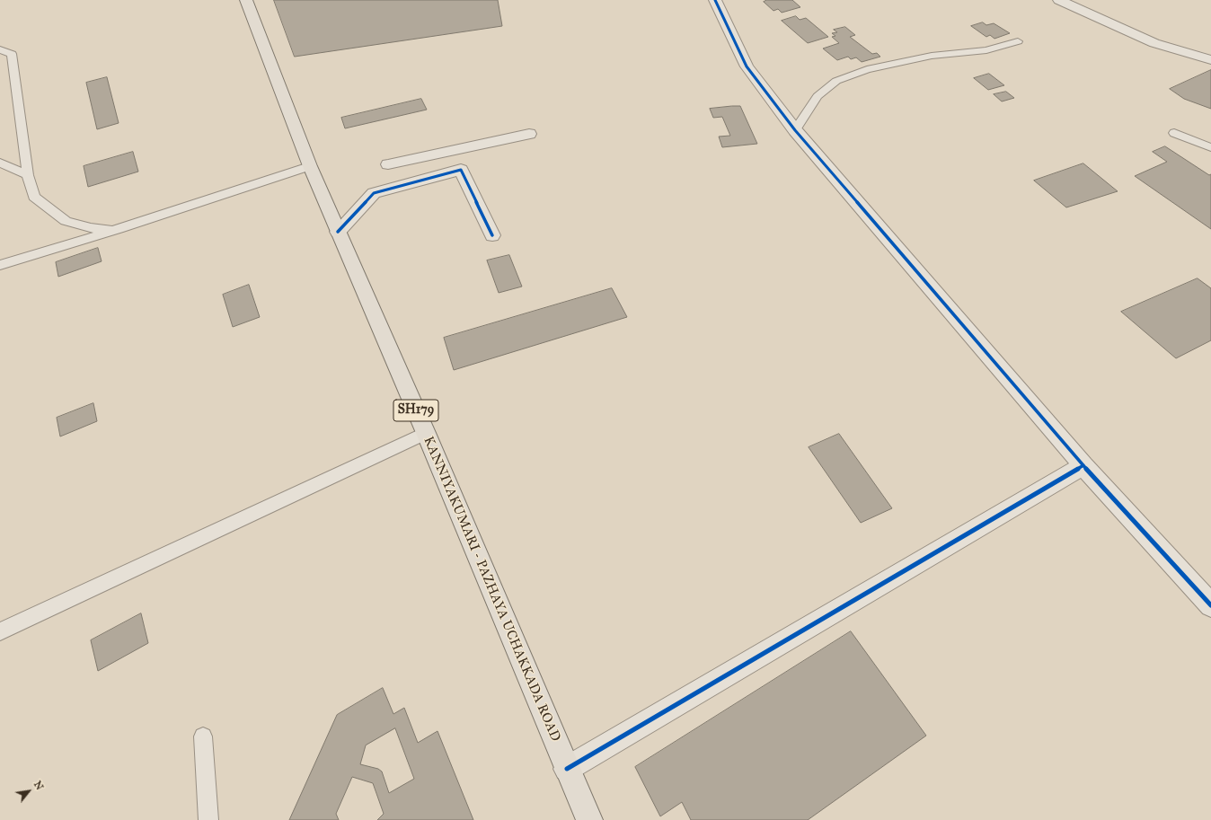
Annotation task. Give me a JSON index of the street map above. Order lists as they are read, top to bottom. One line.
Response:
{"streets":{"main road":["SH179","KANNIYAKUMARI - PAZHAYA UCHAKKADA ROAD"]},"north":"top right"}
